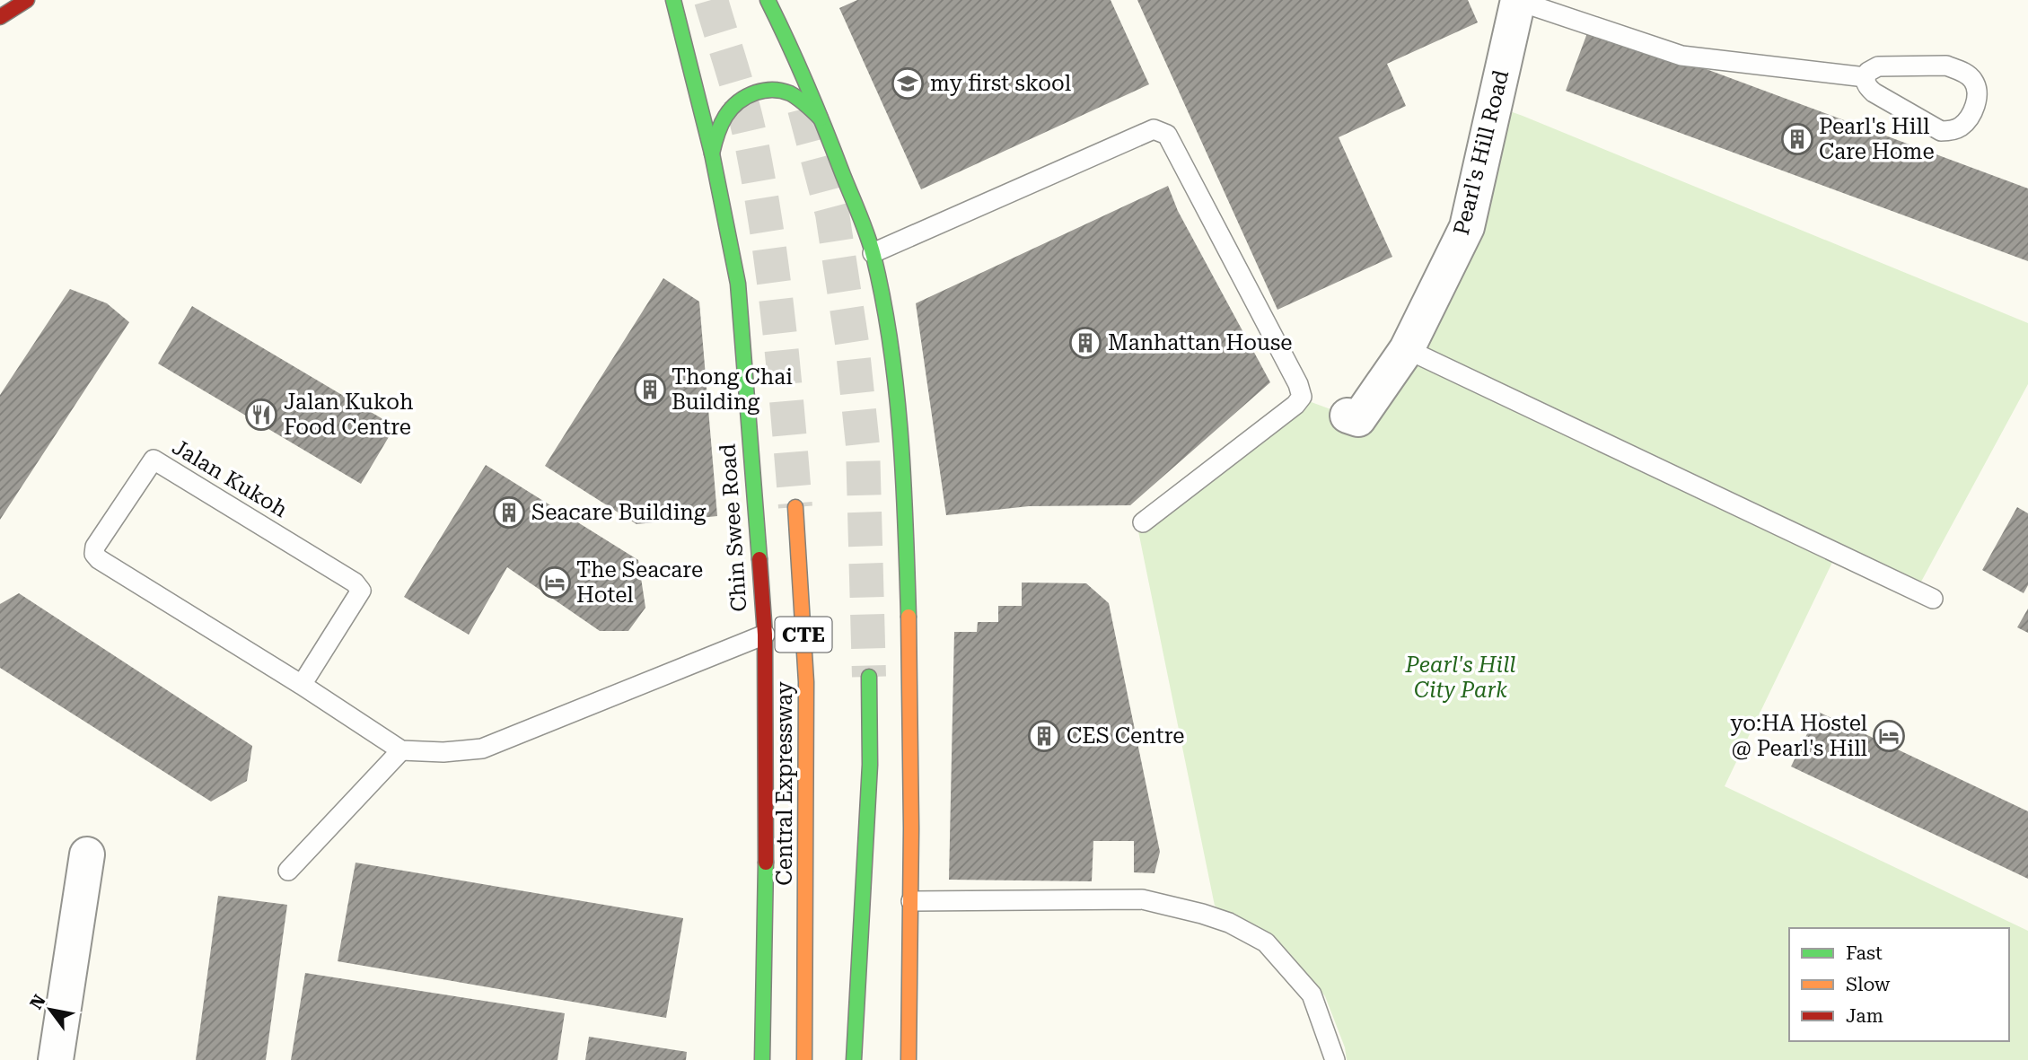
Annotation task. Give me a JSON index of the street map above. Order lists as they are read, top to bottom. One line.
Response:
{"streets":{"main road":["Chin Swee Road","CTE","Central Expressway"],"street":["Pearl's Hill Road"],"lane":["Jalan Kukoh"]},"parks":["Pearl's Hill City Park"],"places":{"school or university":["my first skool"],"building":["Pearl's Hill Care Home","Manhattan House","Thong Chai Building","Seacare Building","CES Centre"],"restaurant":["Jalan Kukoh Food Centre"],"hotel":["The Seacare Hotel","yo:HA Hostel @ Pearl's Hill"]},"legend":["Fast","Slow","Jam"],"north":"top left"}
